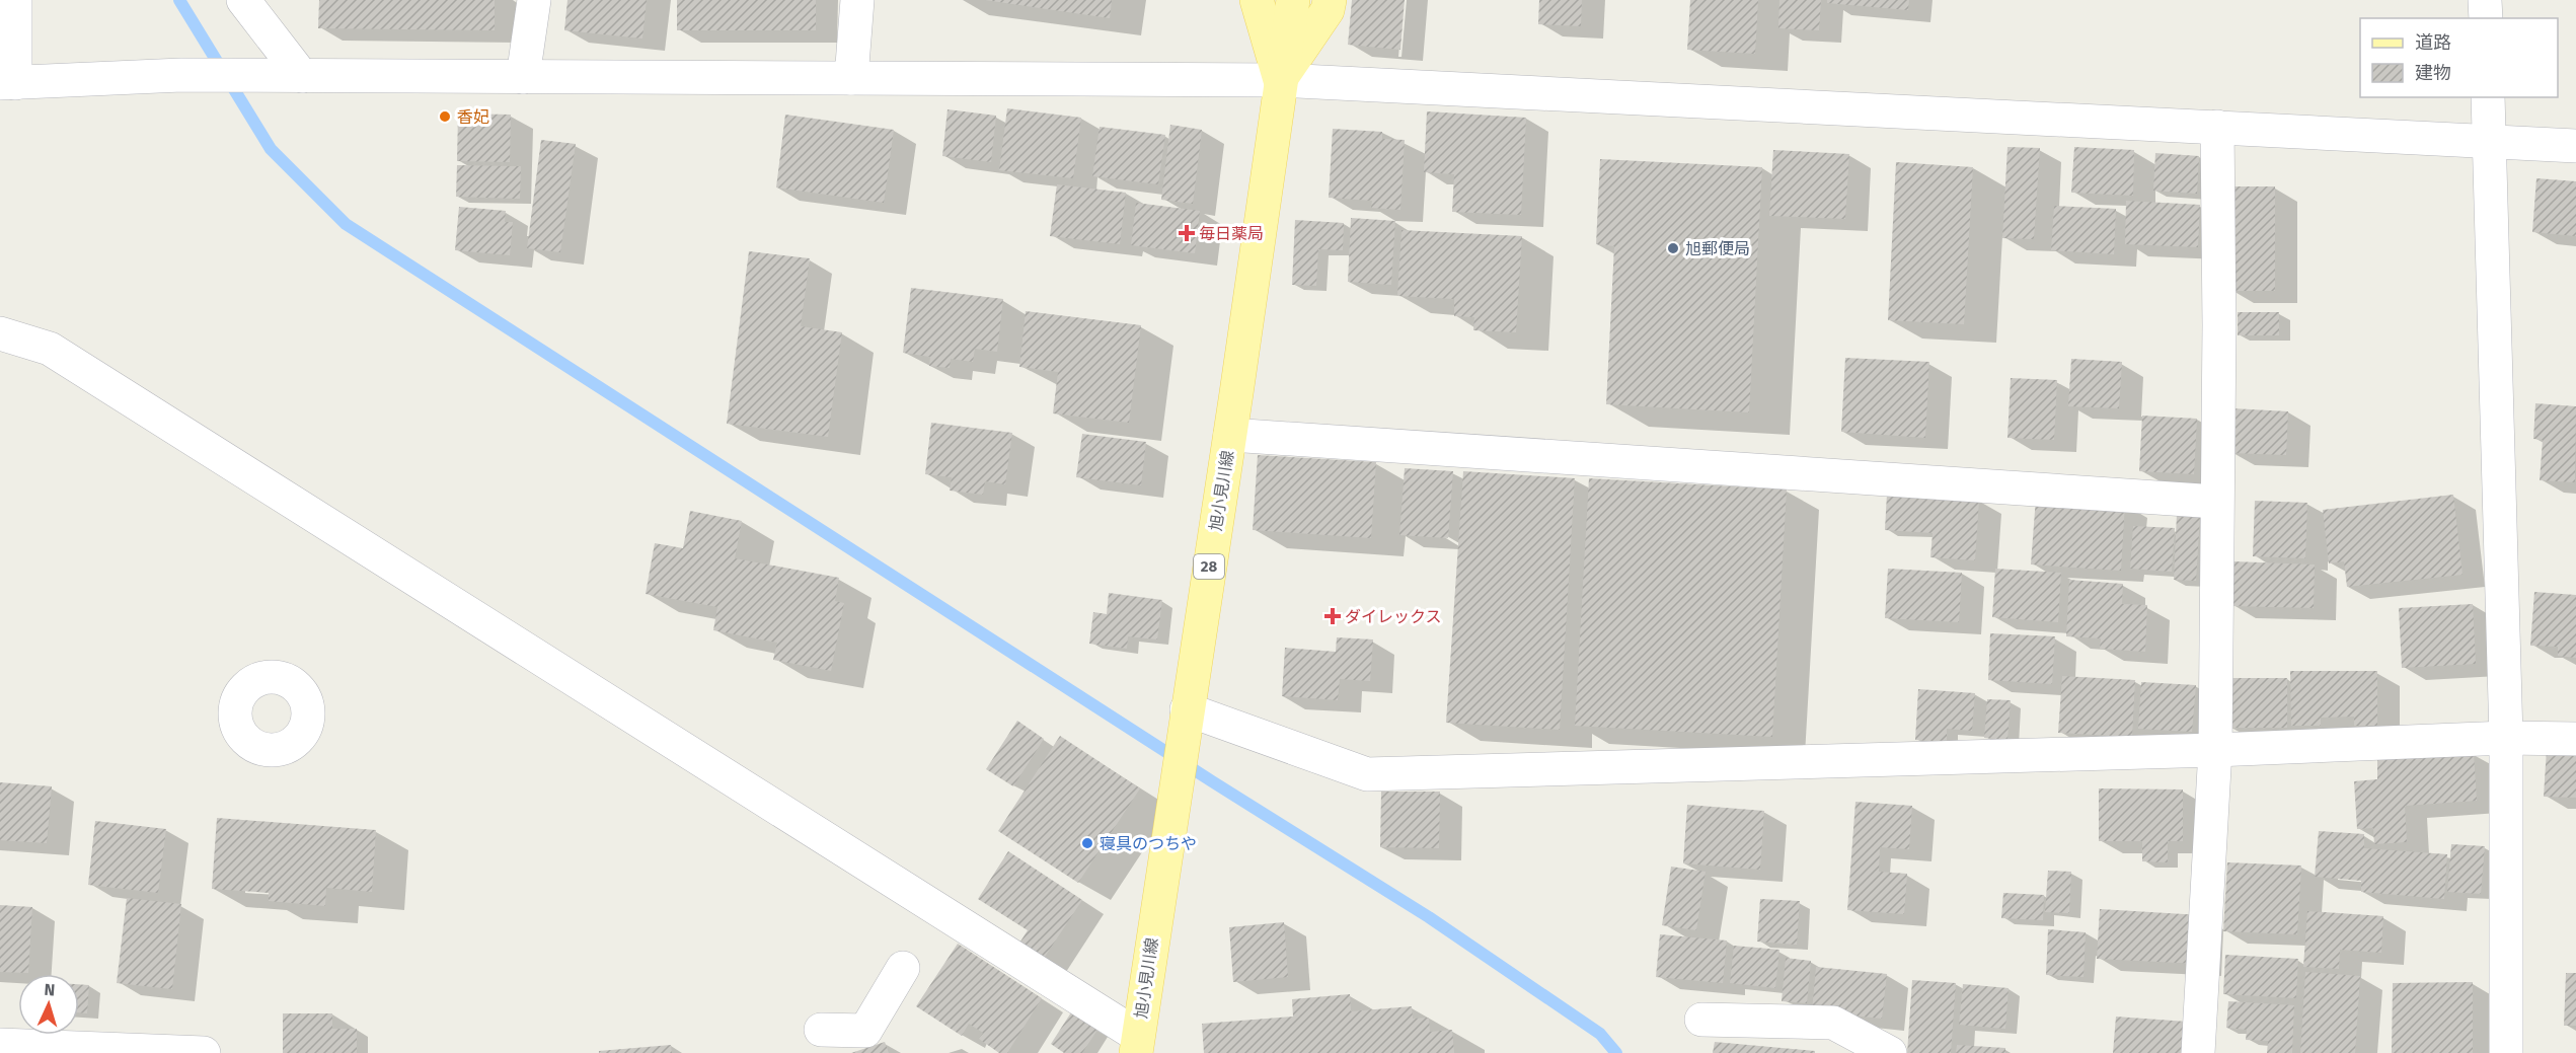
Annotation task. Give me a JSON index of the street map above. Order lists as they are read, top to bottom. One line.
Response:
{"streets":{"main road":["旭小見川線","28"]},"places":{"other":["香妃","旭郵便局","寝具のつちや"],"health":["毎日薬局","ダイレックス"]},"legend":["道路","建物"],"north":"top"}
